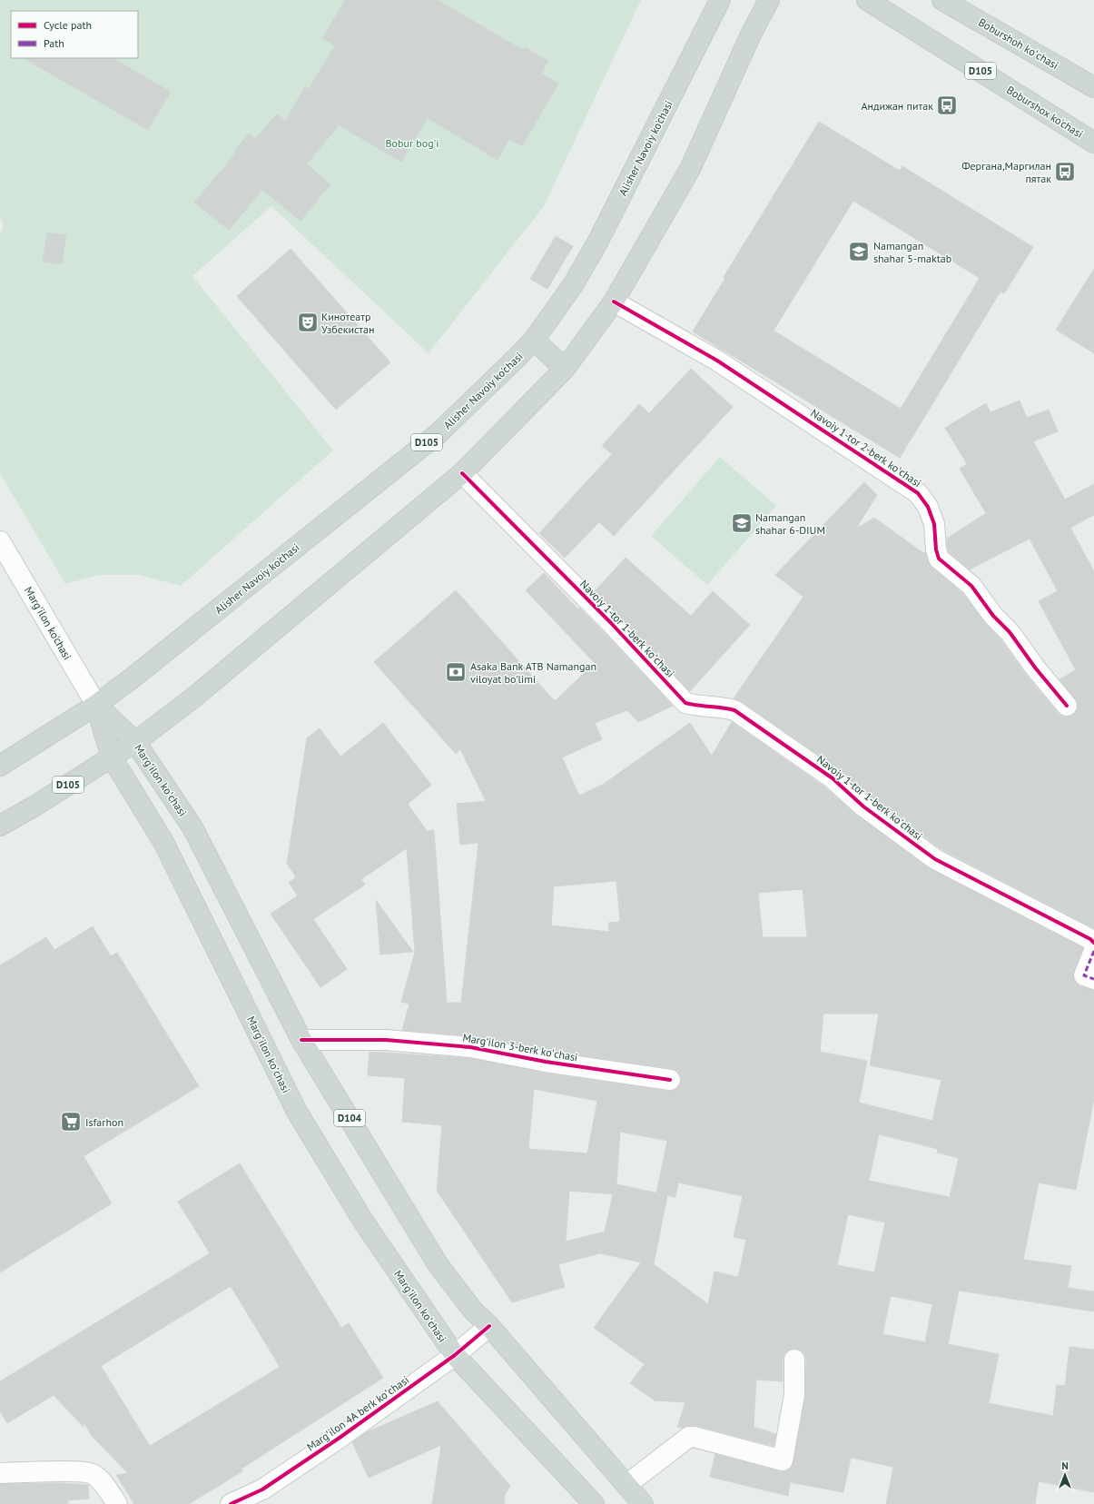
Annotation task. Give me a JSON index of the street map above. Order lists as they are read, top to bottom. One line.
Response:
{"streets":{"main road":["Boburshoh koʻchasi","D105","Boburshox ko'chasi","Alisher Navoiy ko'chasi","Margʻilon koʻchasi","D104"],"street":["Navoiy 1-tor 2-berk koʻchasi","Marg'ilon ko'chasi","Navoiy 1-tor 1-berk koʻchasi","Margʻilon 3-berk koʻchasi","Margʻilon 4А berk koʻchasi"]},"crossings":[["D105","Navoiy 1-tor 2-berk koʻchasi"],["D105","Navoiy 1-tor 1-berk koʻchasi"],["D105","Margʻilon koʻchasi"],["Alisher Navoiy ko'chasi","Marg'ilon ko'chasi"],["Alisher Navoiy ko'chasi","Margʻilon koʻchasi"],["Marg'ilon ko'chasi","Margʻilon koʻchasi"],["Margʻilon koʻchasi","Margʻilon 3-berk koʻchasi"],["Margʻilon koʻchasi","Margʻilon 4А berk koʻchasi"]],"parks":["Bobur bog'i"],"places":{"bus stop":["Андижан питак","Фергана,Маргилан пятак"],"school or university":["Namangan shahar 5-maktab","Namangan shahar 6-DIUM"],"theatre":["Кинотеатр Узбекистан"],"bank":["Asaka Bank ATB Namangan viloyat bo'limi"],"supermarket":["Isfarhon"]},"legend":["Cycle path","Path"],"north":"top"}
